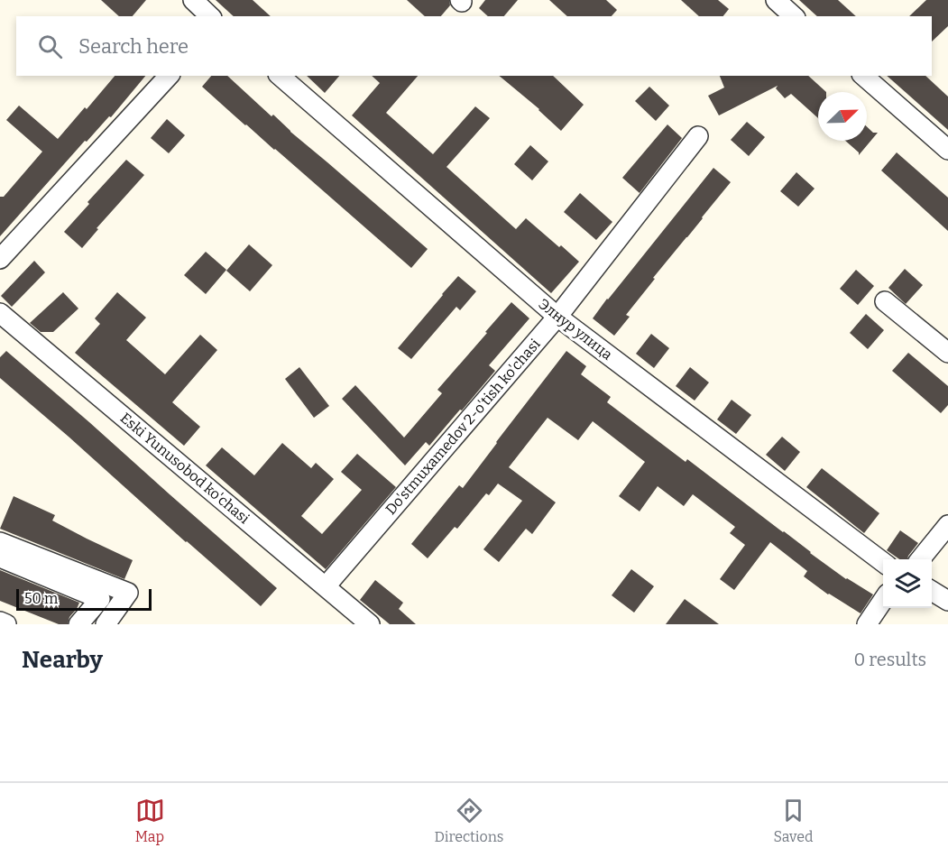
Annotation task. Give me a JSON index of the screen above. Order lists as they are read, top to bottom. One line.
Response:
{"streets":{"street":["Элнур улица","Do'stmuxamedov 2-o'tish ko'chasi","Eski Yunusobod ko'chasi"]},"crossings":[["Элнур улица","Do'stmuxamedov 2-o'tish ko'chasi"],["Do'stmuxamedov 2-o'tish ko'chasi","Eski Yunusobod ko'chasi"]],"scale_bar":"50 m","north":"top right","page":{"search":"Search here","scale":"50 m","heading":["Nearby","0 results"],"nav":["Map","Directions","Saved"]}}
